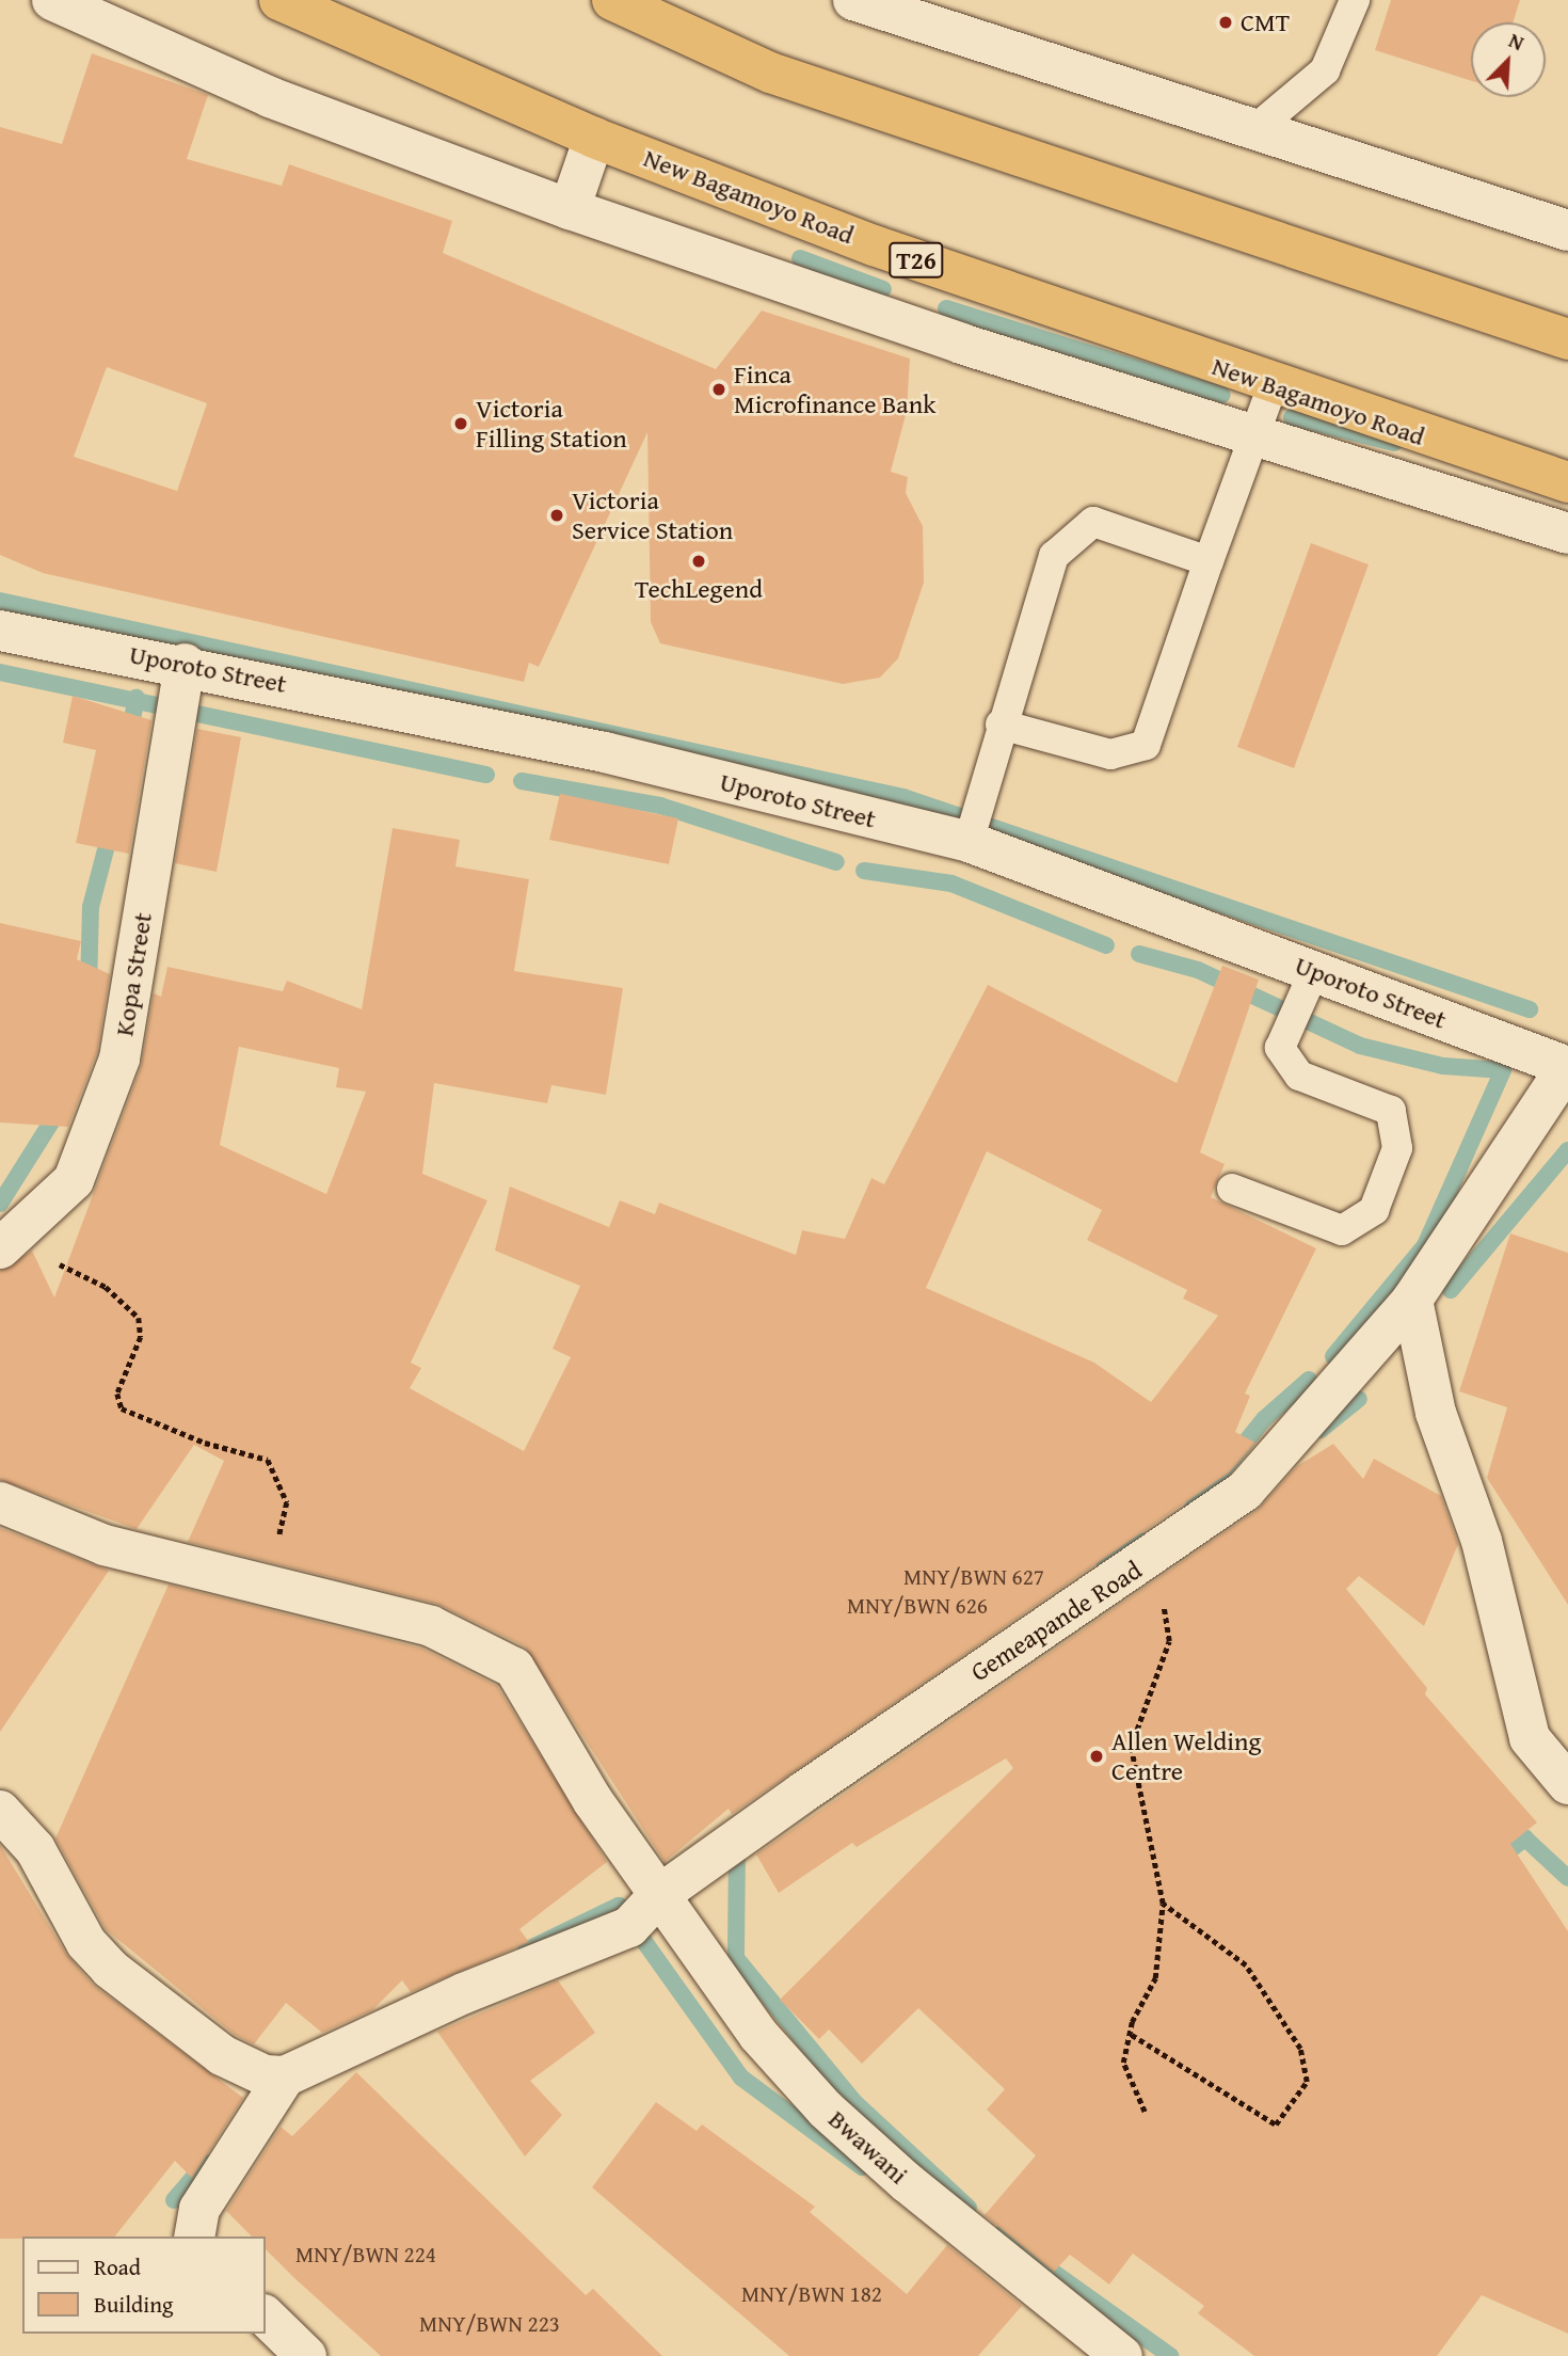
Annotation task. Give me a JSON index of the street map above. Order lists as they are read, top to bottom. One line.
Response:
{"streets":{"highway":["New Bagamoyo Road","T26"],"street":["Uporoto Street","Kopa Street","Gemeapande Road","Bwawani"]},"crossings":[["Uporoto Street","Kopa Street"],["Uporoto Street","Gemeapande Road"],["Gemeapande Road","Bwawani"]],"places":["CMT","Finca Microfinance Bank","Victoria Filling Station","Victoria Service Station","TechLegend","Allen Welding Centre"],"house_numbers":["MNY/BWN 627","MNY/BWN 626","MNY/BWN 224","MNY/BWN 182","MNY/BWN 223"],"legend":["Road","Building"],"north":"top right"}
